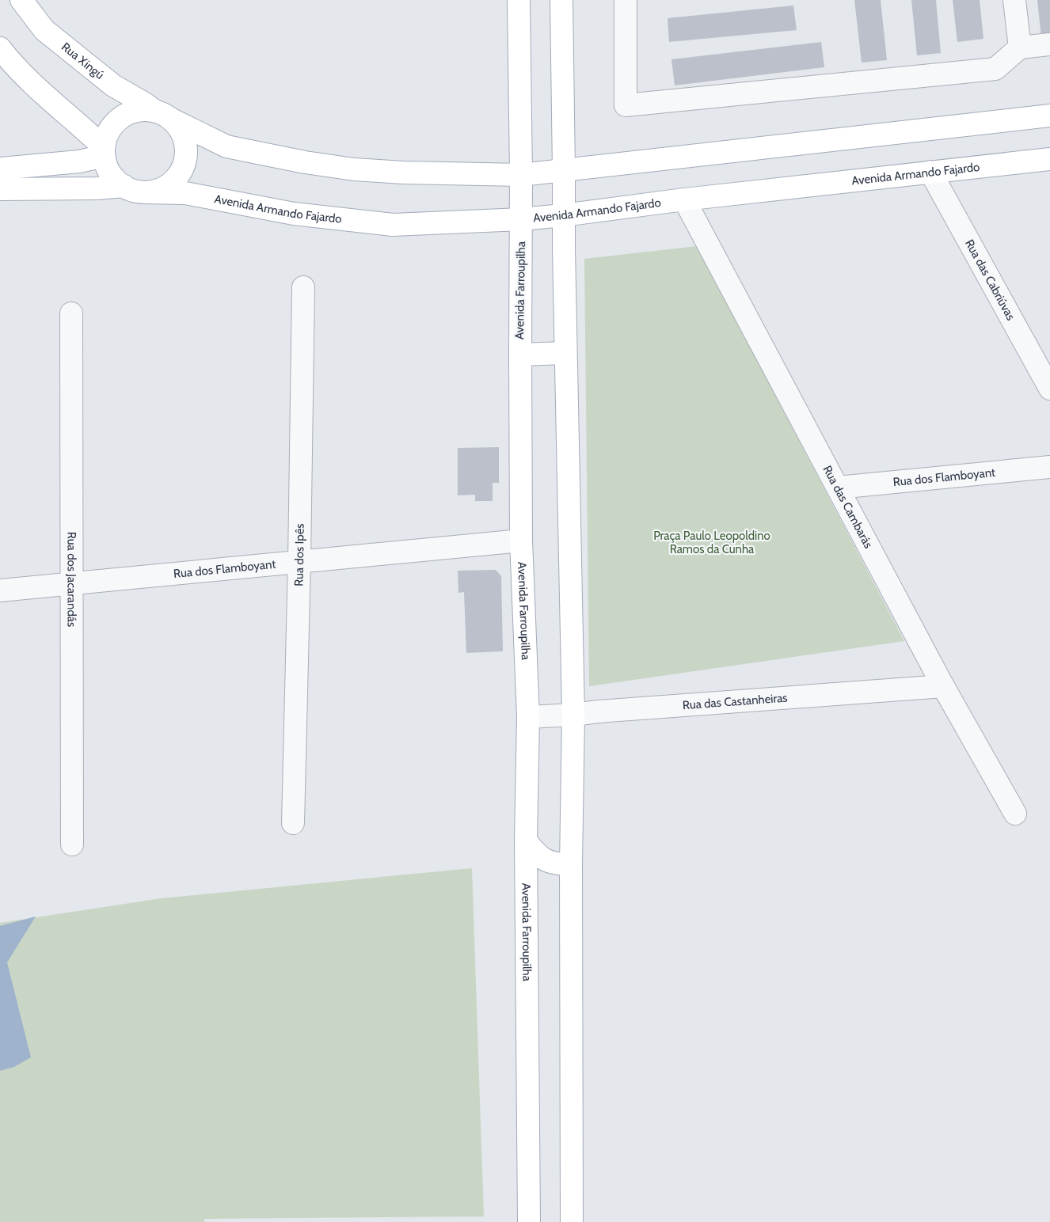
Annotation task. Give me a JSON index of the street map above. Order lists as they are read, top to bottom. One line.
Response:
{"streets":{"main road":["Rua Xingú","Avenida Armando Fajardo","Avenida Farroupilha"],"street":["Rua das Cabriúvas","Rua dos Flamboyant","Rua das Cambarás","Rua dos Ipês","Rua dos Jacarandás","Rua das Castanheiras"]},"crossings":[["Rua Xingú","Avenida Armando Fajardo"],["Avenida Armando Fajardo","Rua das Cabriúvas"],["Avenida Armando Fajardo","Avenida Farroupilha"],["Avenida Armando Fajardo","Rua das Cambarás"],["Avenida Farroupilha","Rua dos Flamboyant"],["Avenida Farroupilha","Rua das Castanheiras"],["Rua dos Flamboyant","Rua das Cambarás"],["Rua dos Flamboyant","Rua dos Ipês"],["Rua dos Flamboyant","Rua dos Jacarandás"],["Rua das Cambarás","Rua das Castanheiras"]],"parks":["Praça Paulo Leopoldino Ramos da Cunha"]}
